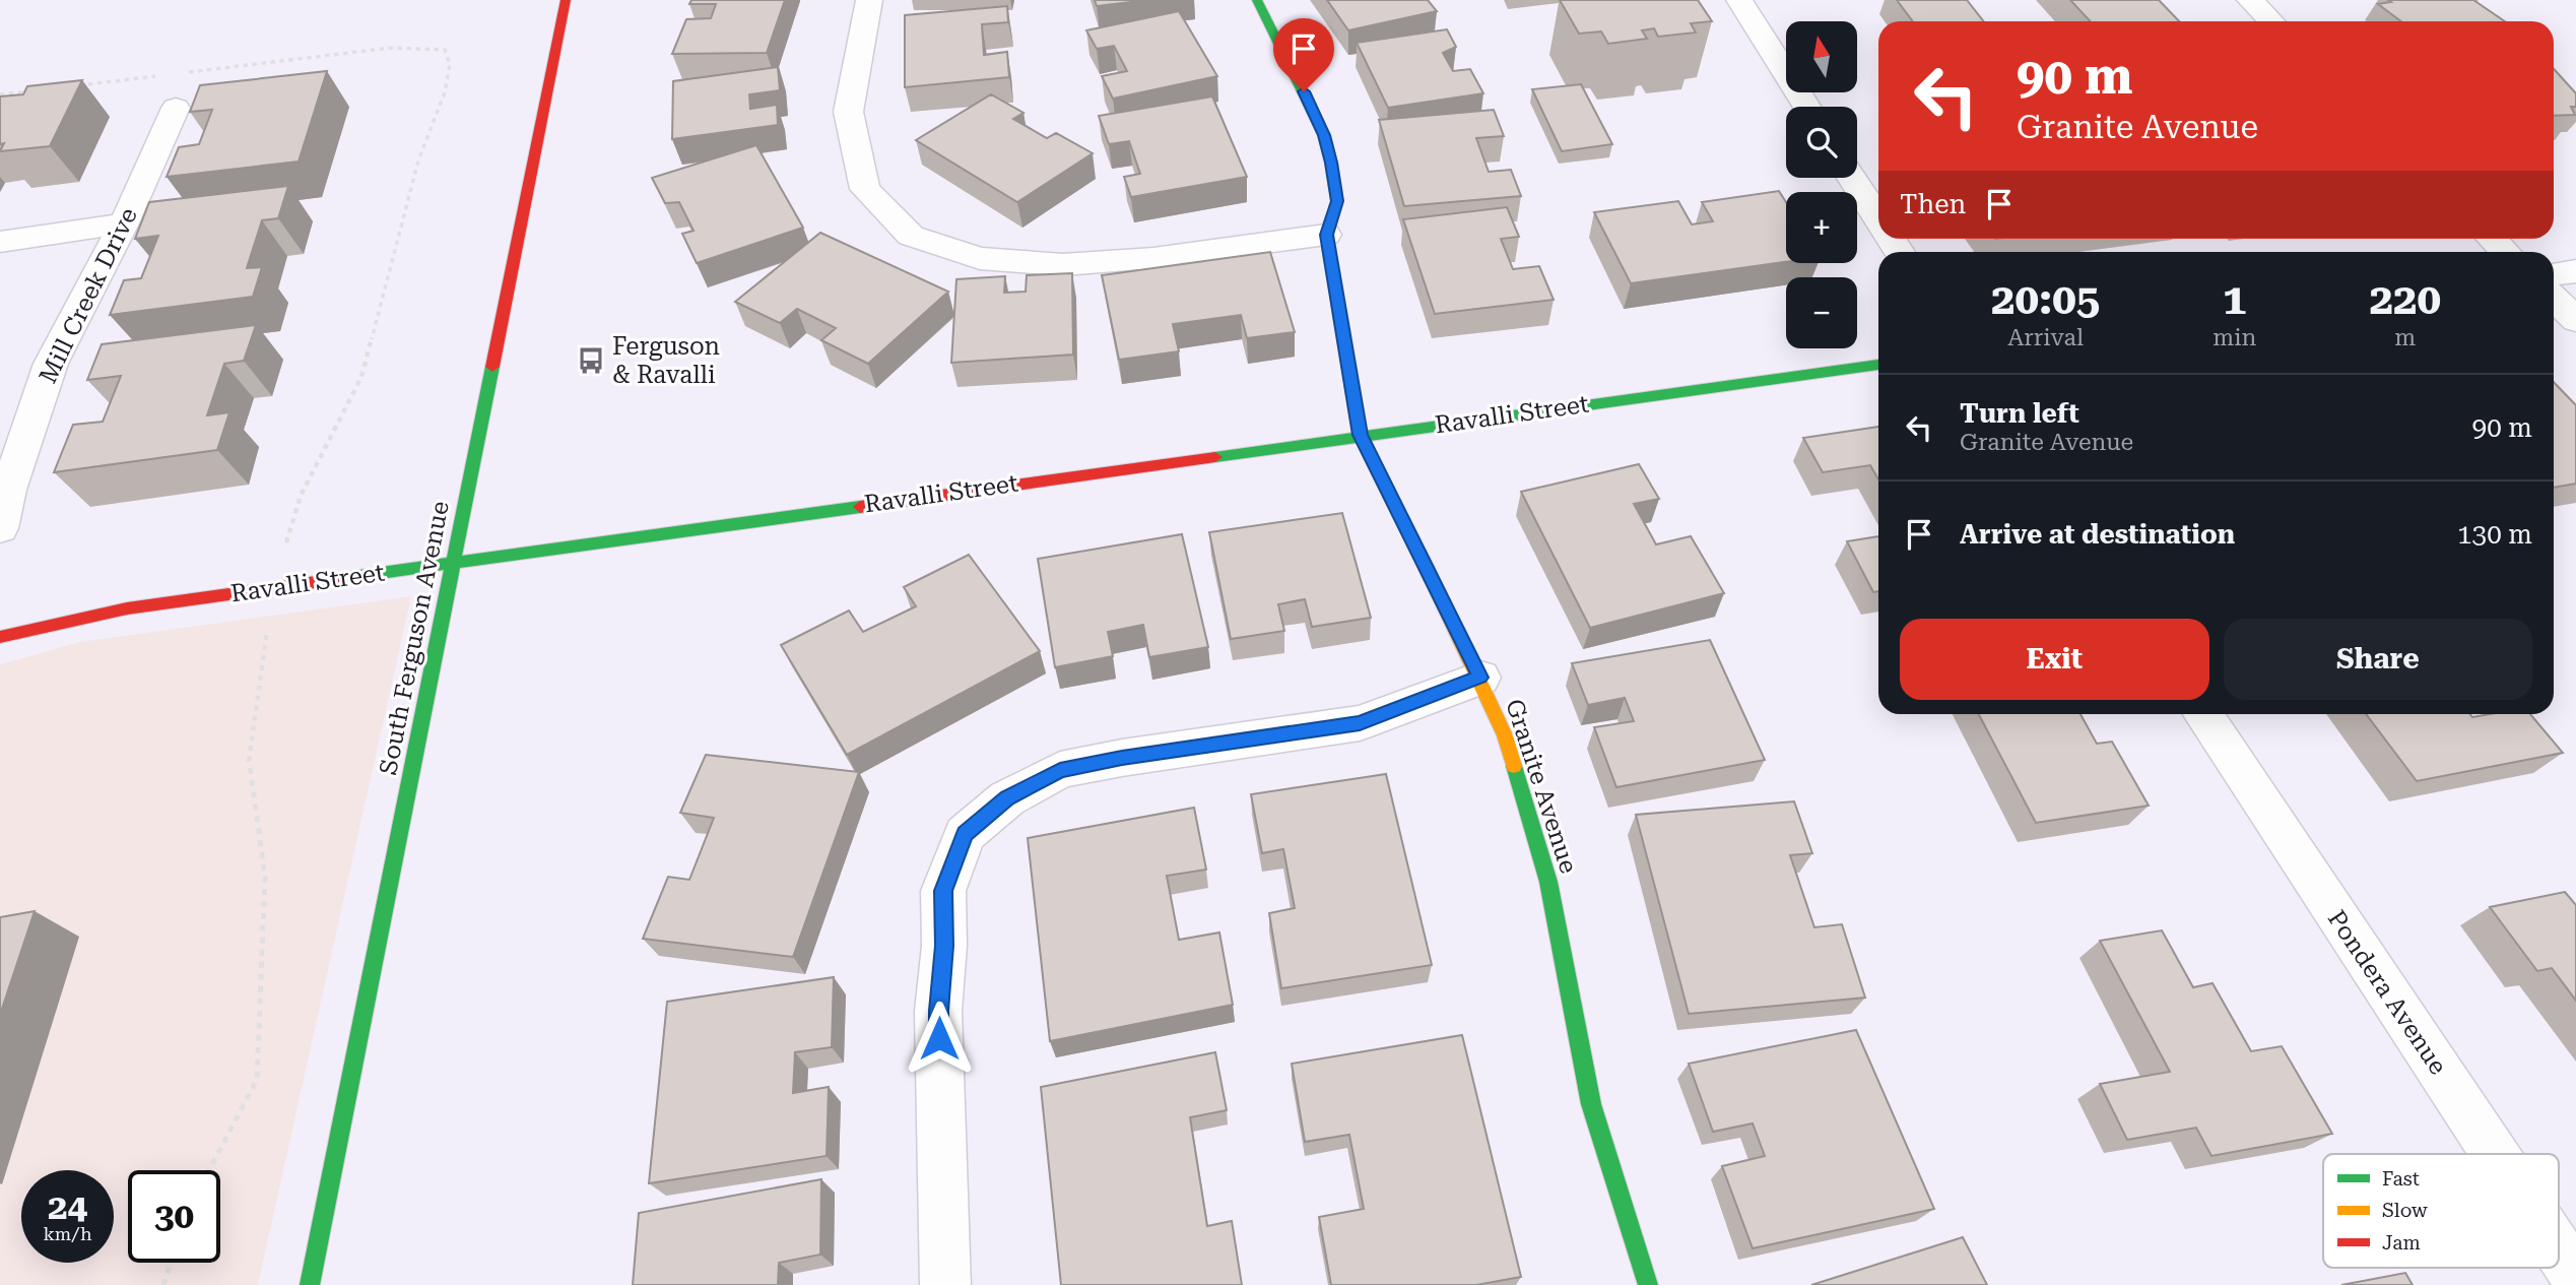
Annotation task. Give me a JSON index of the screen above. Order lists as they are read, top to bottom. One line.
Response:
{"streets":{"street":["Mill Creek Drive","Ravalli Street","South Ferguson Avenue","Granite Avenue","Pondera Avenue"]},"crossings":[["Ravalli Street","South Ferguson Avenue"],["Ravalli Street","Granite Avenue"]],"places":{"bus stop":["Ferguson & Ravalli"]},"legend":["Fast","Slow","Jam"],"north":"top","page":{"map_buttons":["+","−"],"turn":["90 m","Granite Avenue"],"then":"Then","eta":["20:05","Arrival","1","min","220","m"],"list":[{"name":"Turn left","note":"Granite Avenue","value":"90 m"},{"name":"Arrive at destination","value":"130 m"}],"buttons":["Exit","Share"],"speed":"24 km/h","limit":"30"}}
